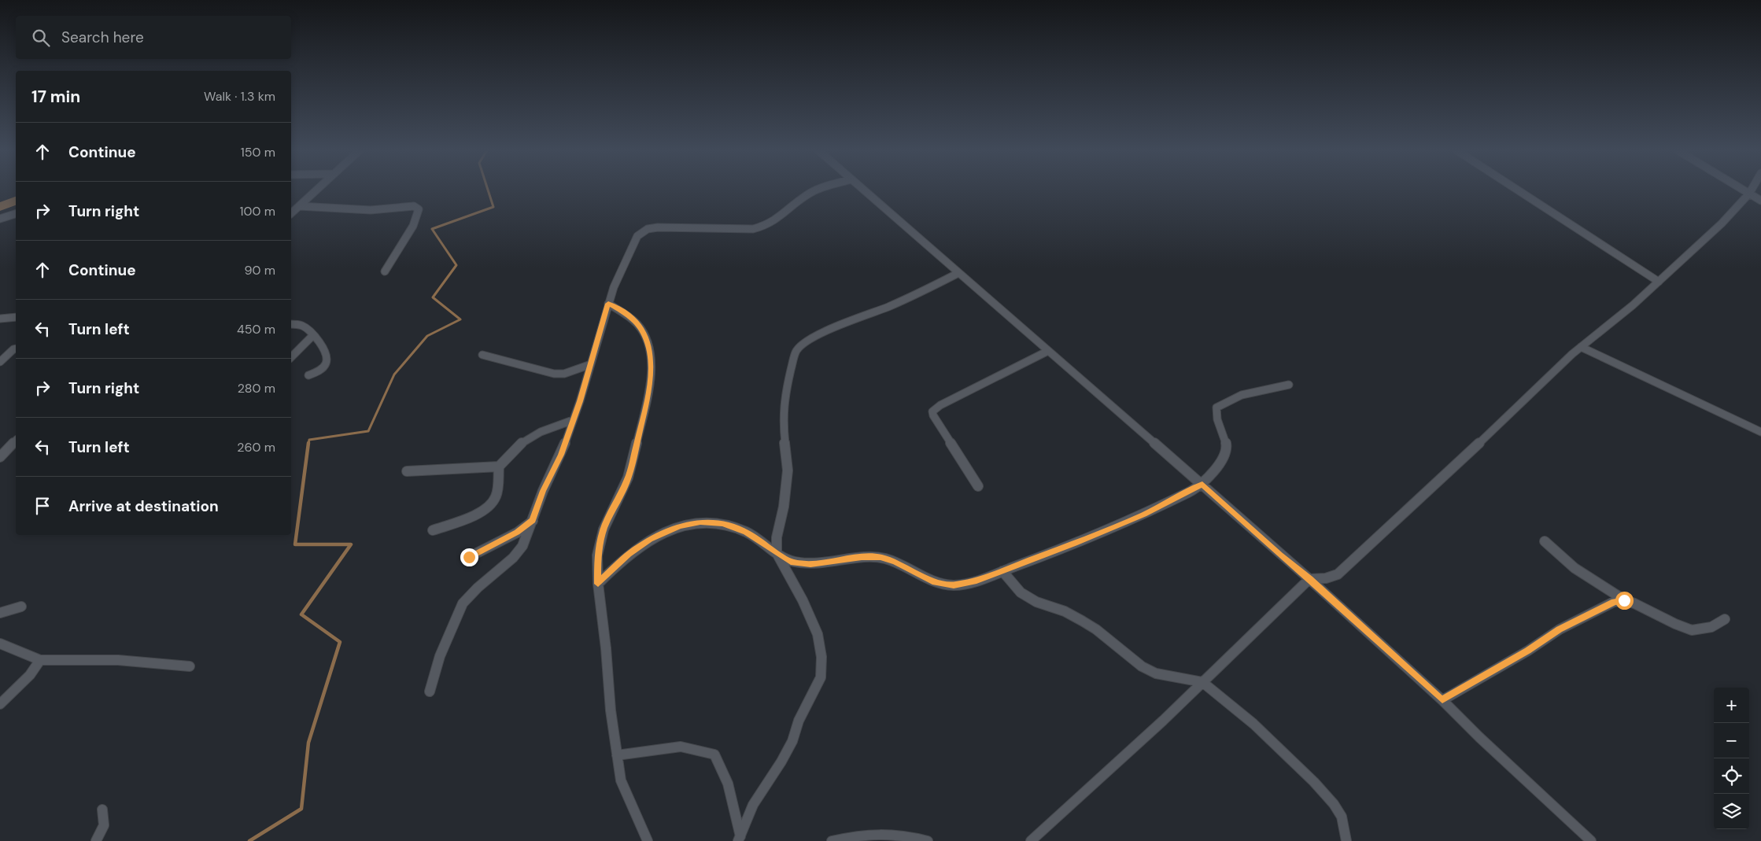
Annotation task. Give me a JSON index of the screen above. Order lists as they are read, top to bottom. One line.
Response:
{"page":{"search":"Search here","heading":["17 min","Walk · 1.3 km"],"list":[["Continue","150 m"],["Turn right","100 m"],["Continue","90 m"],["Turn left","450 m"],["Turn right","280 m"],["Turn left","260 m"],"Arrive at destination"],"map_buttons":["+","−"]}}
